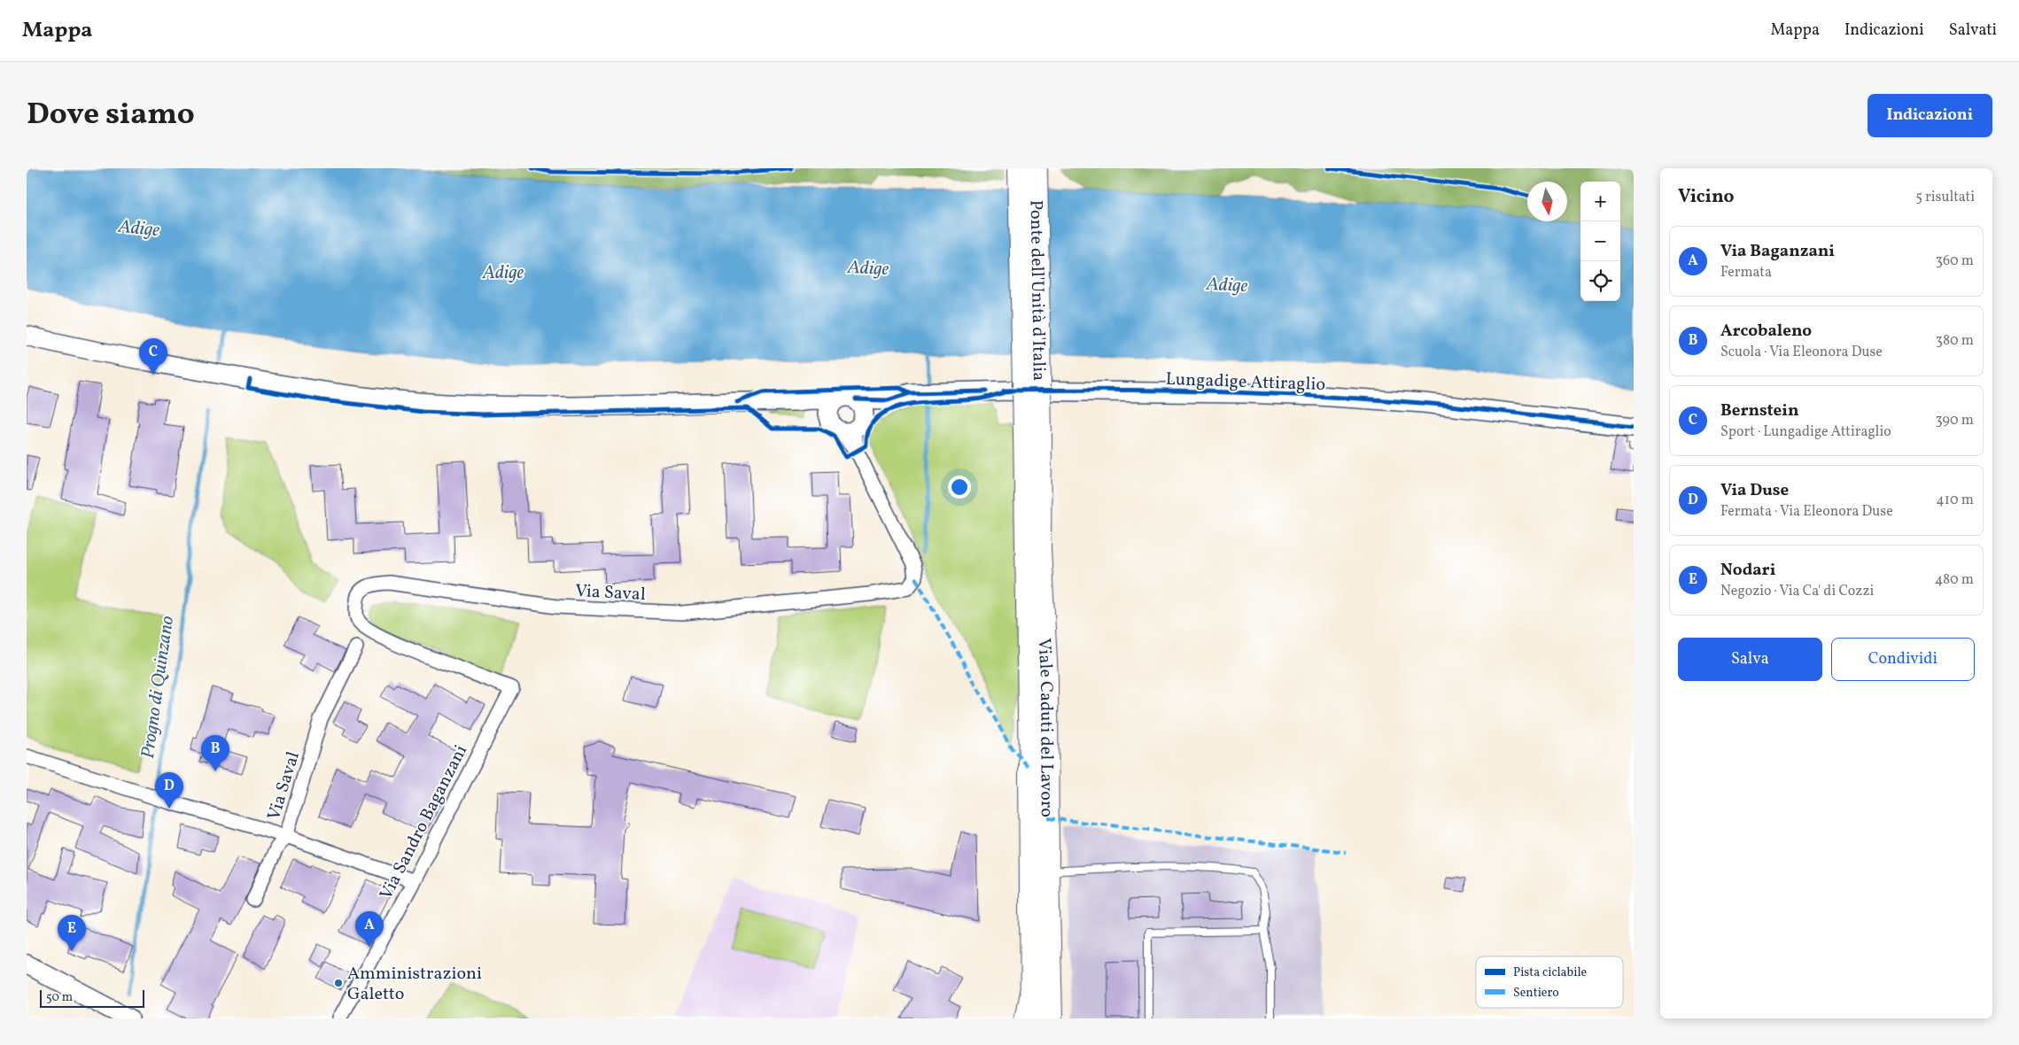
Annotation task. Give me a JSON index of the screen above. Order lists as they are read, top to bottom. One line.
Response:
{"streets":{"main road":["Ponte dell'Unità d'Italia","Viale Caduti del Lavoro"],"street":["Lungadige Attiraglio","Via Saval","Via Sandro Baganzani"]},"crossings":[["Ponte dell'Unità d'Italia","Viale Caduti del Lavoro"],["Lungadige Attiraglio","Via Saval"],["Via Saval","Via Sandro Baganzani"]],"water":["Adige","Progno di Quinzano"],"places":["Amministrazioni Galetto"],"legend":["Pista ciclabile","Sentiero"],"scale_bar":"50 m","north":"bottom","page":{"header":"Mappa","nav":["Mappa","Indicazioni","Salvati"],"title":"Dove siamo","buttons":["Indicazioni",["Salva","Condividi"]],"heading":["Vicino","5 risultati"],"map_buttons":["+","−"],"list":[{"mark":"A","name":"Via Baganzani","note":"Fermata","value":"360 m"},{"mark":"B","name":"Arcobaleno","note":"Scuola · Via Eleonora Duse","value":"380 m"},{"mark":"C","name":"Bernstein","note":"Sport · Lungadige Attiraglio","value":"390 m"},{"mark":"D","name":"Via Duse","note":"Fermata · Via Eleonora Duse","value":"410 m"},{"mark":"E","name":"Nodari","note":"Negozio · Via Ca' di Cozzi","value":"480 m"}],"pins":["C","B","D","A","E"],"scale":"50 m"}}
